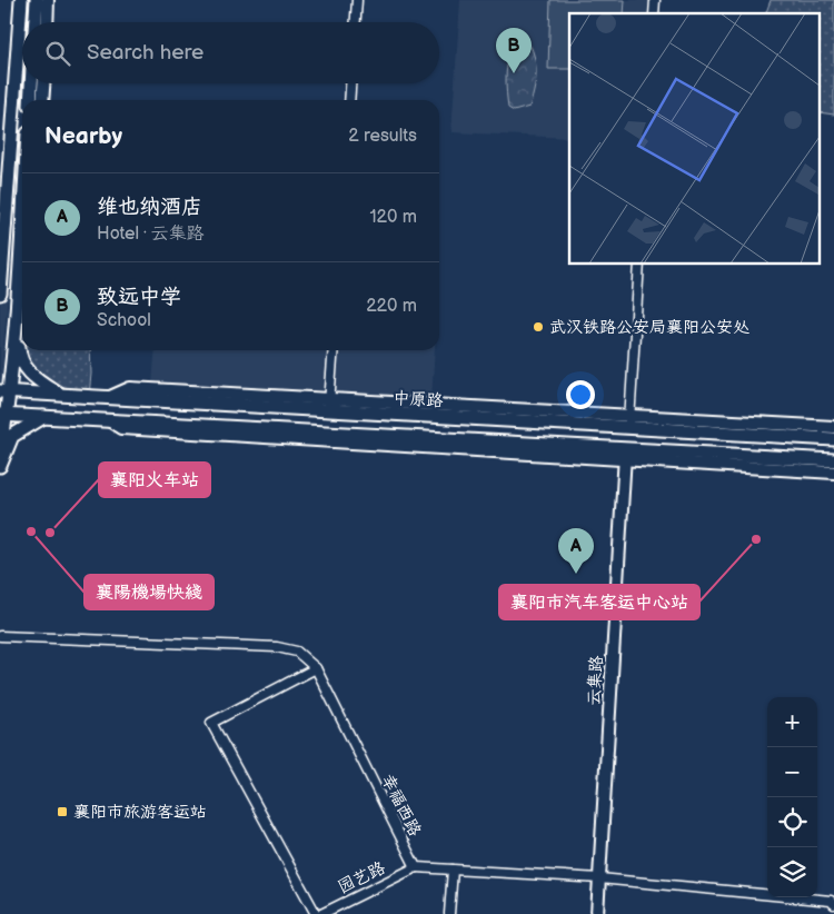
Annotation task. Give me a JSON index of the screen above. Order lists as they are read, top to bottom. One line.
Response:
{"streets":{"main road":["中原路"],"street":["云集路","幸福西路","园艺路"]},"crossings":[["幸福西路","园艺路"]],"places":{"other":["武汉铁路公安局襄阳公安处","襄陽機場快綫","襄阳火车站","襄阳市汽车客运中心站"],"transit":["襄阳市旅游客运站"]},"page":{"search":"Search here","pins":["B","A"],"heading":["Nearby","2 results"],"list":[{"mark":"A","name":"维也纳酒店","note":"Hotel · 云集路","value":"120 m"},{"mark":"B","name":"致远中学","note":"School","value":"220 m"}],"map_buttons":["+","−"]}}
